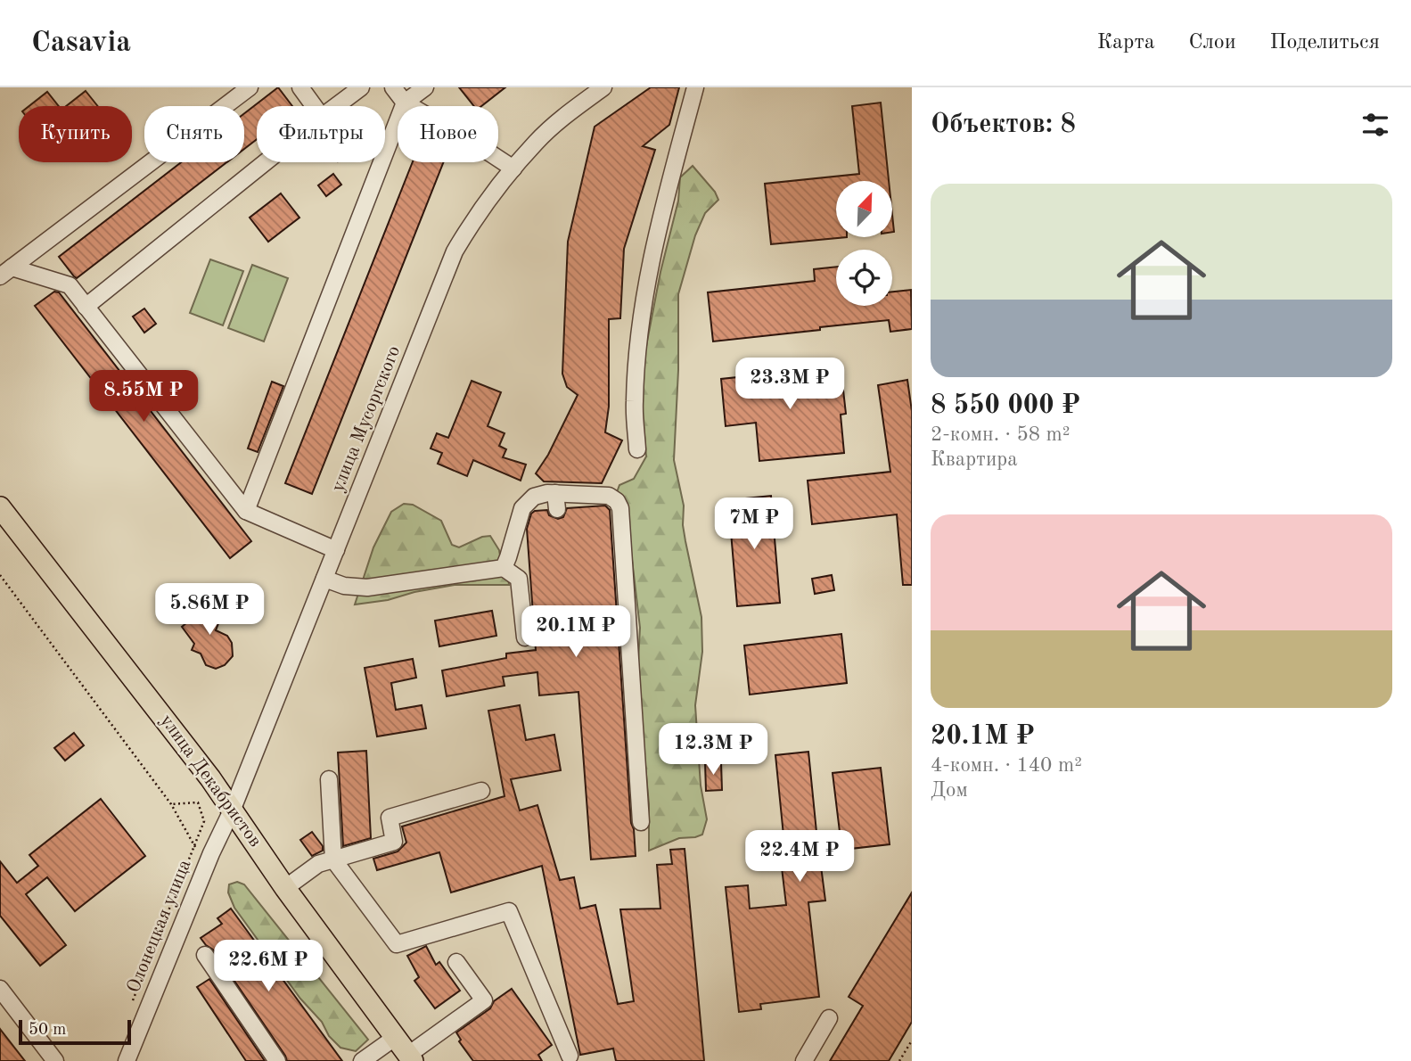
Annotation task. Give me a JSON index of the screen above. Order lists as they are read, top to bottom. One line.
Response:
{"streets":{"main road":["улица Декабристов"],"street":["улица Мусоргского","Олонецкая улица"]},"crossings":[["улица Мусоргского","улица Декабристов"],["улица Мусоргского","Олонецкая улица"],["улица Декабристов","Олонецкая улица"]],"scale_bar":"50 m","north":"top right","page":{"header":"Casavia","nav":["Карта","Слои","Поделиться"],"heading":"Объектов: 8","chip":["Купить","Снять","Фильтры","Новое"],"list":[{"name":"8 550 000 ₽","note":"2-комн. · 58 m² · Квартира"},{"name":"20.1M ₽","note":"4-комн. · 140 m² · Дом"}],"price":["23.3M ₽","8.55M ₽","7M ₽","5.86M ₽","20.1M ₽","12.3M ₽","22.4M ₽","22.6M ₽"],"scale":"50 m"}}
